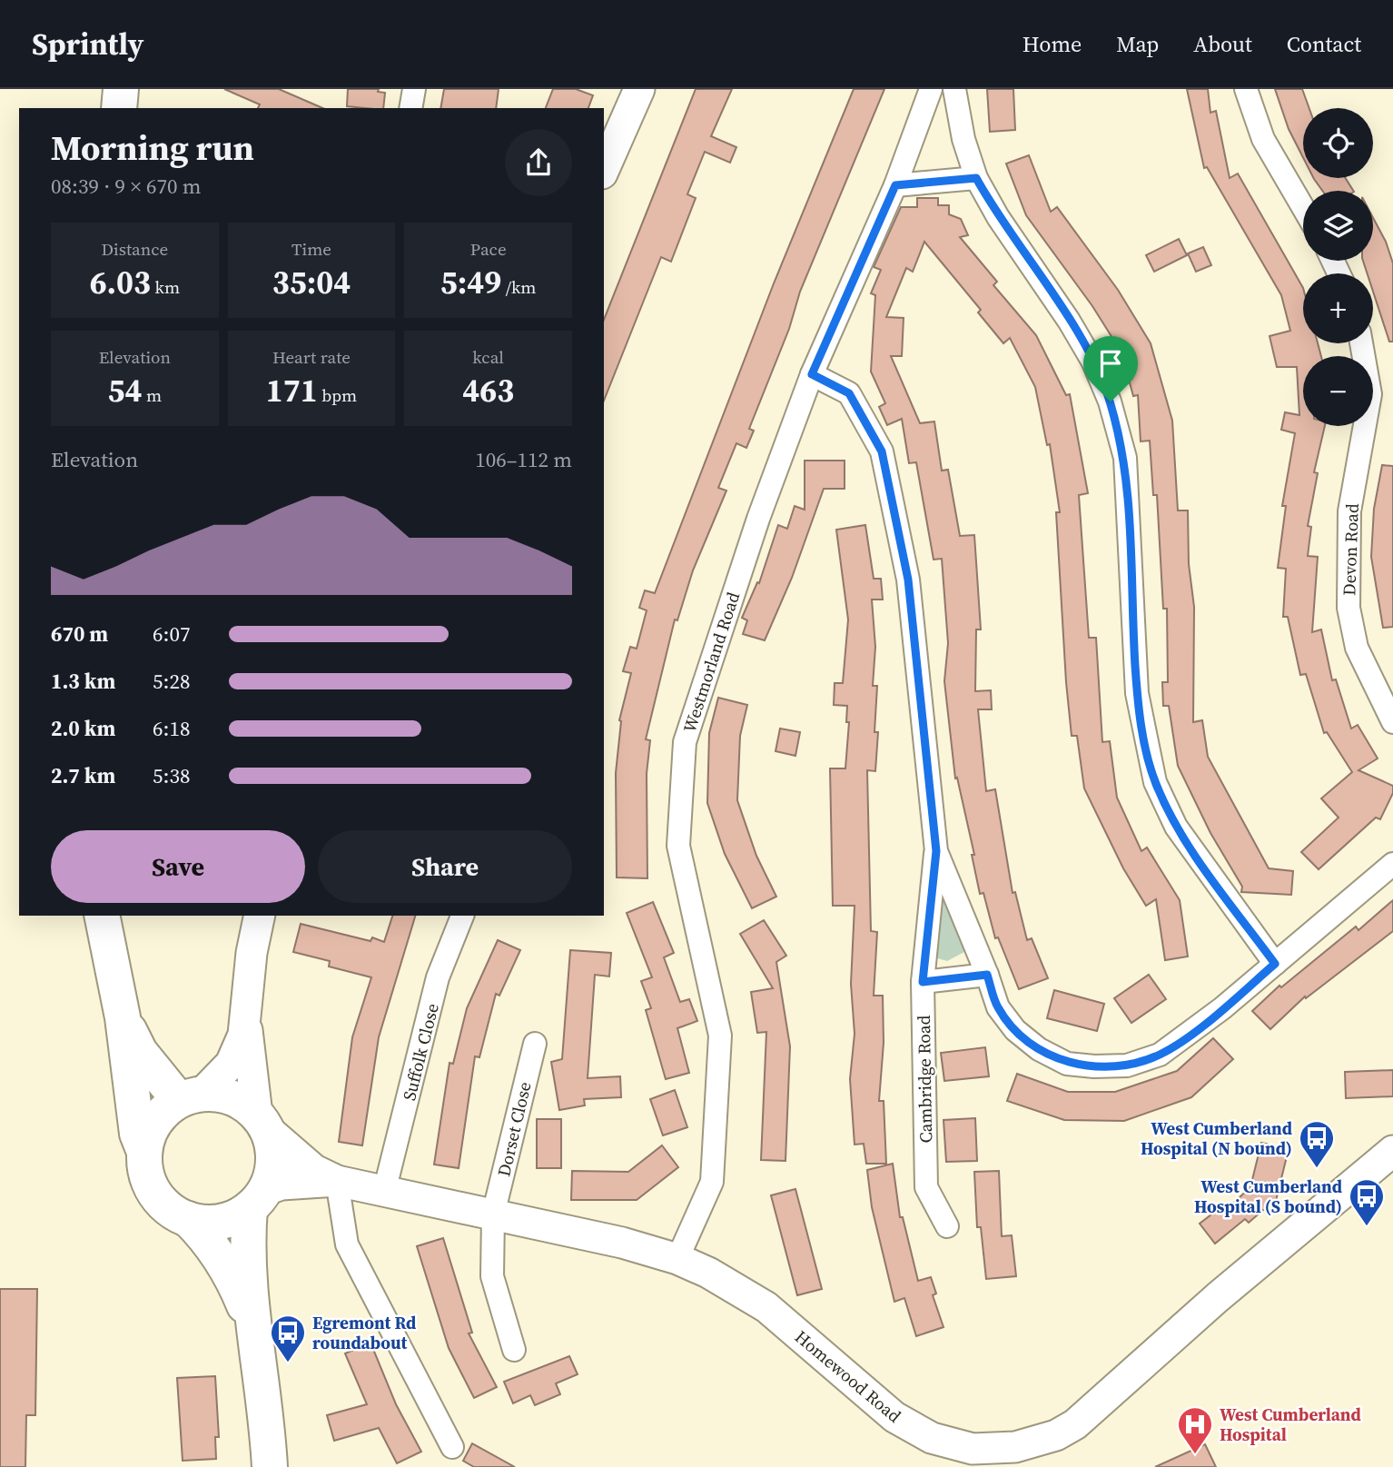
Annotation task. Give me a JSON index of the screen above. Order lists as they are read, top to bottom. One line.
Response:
{"streets":{"street":["Devon Road","Westmorland Road","Suffolk Close","Cambridge Road","Dorset Close","Homewood Road"]},"crossings":[["Westmorland Road","Cambridge Road"],["Westmorland Road","Homewood Road"],["Suffolk Close","Homewood Road"],["Dorset Close","Homewood Road"]],"places":{"bus stop":["West Cumberland Hospital (N bound)","West Cumberland Hospital (S bound)","Egremont Rd roundabout"],"hospital":["West Cumberland Hospital"]},"page":{"header":"Sprintly","nav":["Home","Map","About","Contact"],"map_buttons":["+","−"],"heading":["Morning run","08:39 · 9 × 670 m"],"stats":[["Distance","6.03 km"],["Time","35:04"],["Pace","5:49 /km"],["Elevation","54 m"],["Heart rate","171 bpm"],["kcal","463"]],"chart":["Elevation","106–112 m"],"list":[{"name":"670 m","note":"6:07"},{"name":"1.3 km","note":"5:28"},{"name":"2.0 km","note":"6:18"},{"name":"2.7 km","note":"5:38"}],"buttons":["Save","Share"]}}
